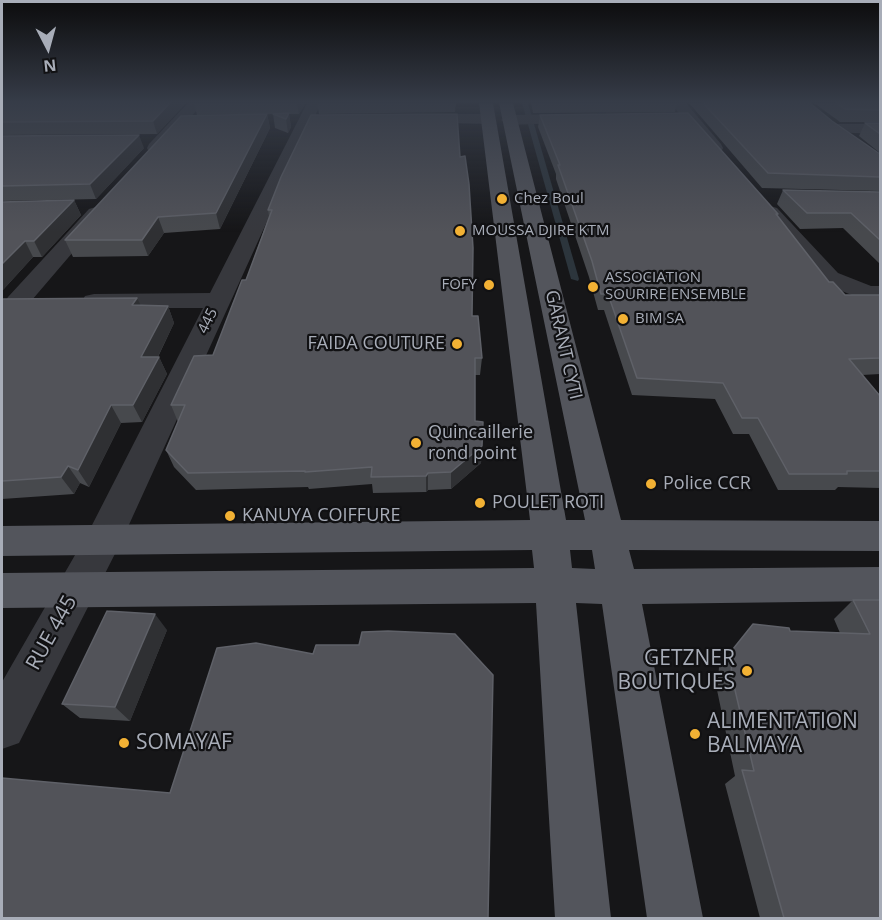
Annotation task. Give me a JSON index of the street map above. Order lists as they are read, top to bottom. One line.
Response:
{"streets":{"main road":["GARANT CYTI"],"street":["445","RUE 445"]},"crossings":[["445","RUE 445"]],"places":["Chez Boul","MOUSSA DJIRE KTM","FOFY","ASSOCIATION SOURIRE ENSEMBLE","BIM SA","FAIDA COUTURE","Quincaillerie rond point","Police CCR","POULET ROTI","KANUYA COIFFURE","GETZNER BOUTIQUES","ALIMENTATION BALMAYA","SOMAYAF"],"north":"bottom"}
